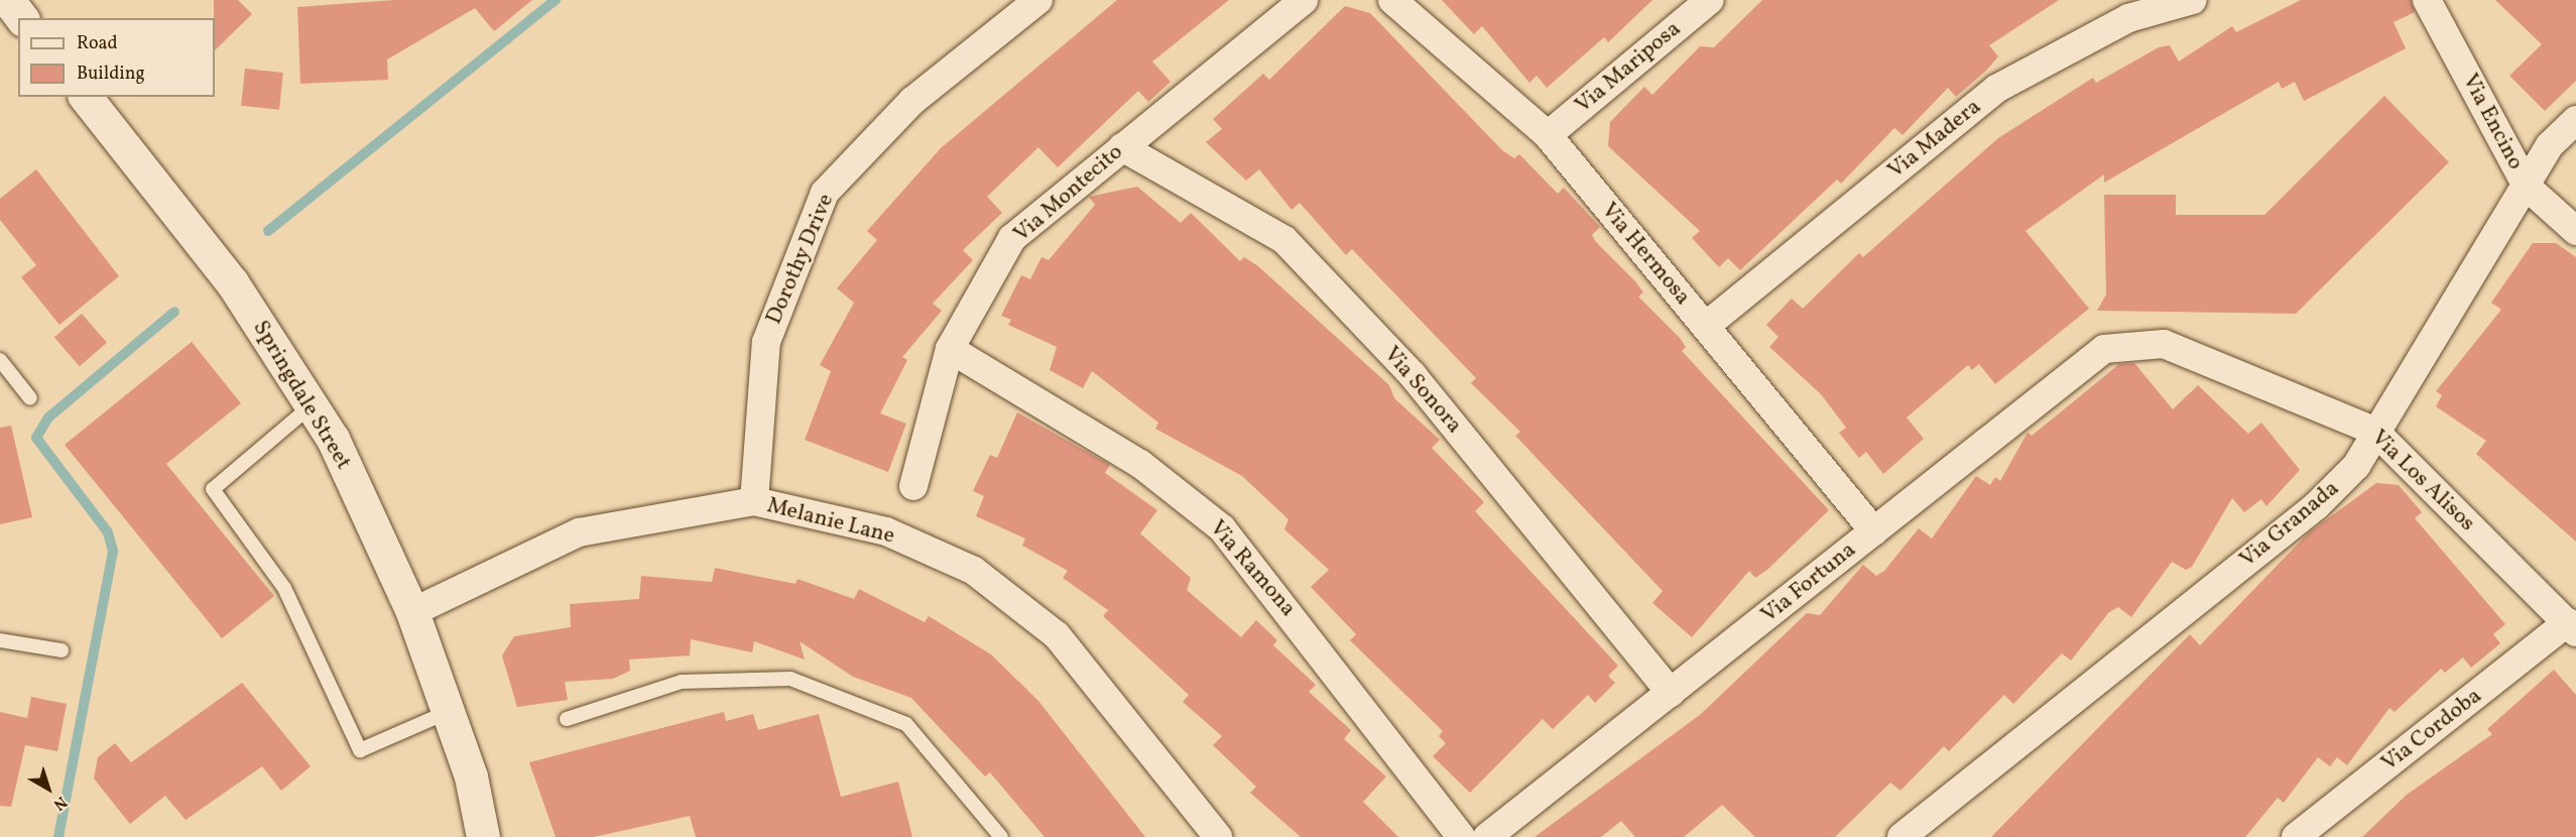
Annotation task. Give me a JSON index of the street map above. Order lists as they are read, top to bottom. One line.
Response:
{"streets":{"main road":["Springdale Street"],"street":["Via Mariposa","Via Encino","Via Madera","Via Montecito","Via Hermosa","Dorothy Drive","Via Sonora","Via Los Alisos","Melanie Lane","Via Granada","Via Ramona","Via Fortuna","Via Cordoba"]},"crossings":[["Via Mariposa","Via Hermosa"],["Via Encino","Via Granada"],["Via Madera","Via Hermosa"],["Via Montecito","Via Sonora"],["Via Montecito","Via Ramona"],["Via Hermosa","Via Fortuna"],["Dorothy Drive","Melanie Lane"],["Via Sonora","Via Fortuna"],["Springdale Street","Melanie Lane"],["Via Los Alisos","Via Granada"],["Via Los Alisos","Via Fortuna"],["Via Los Alisos","Via Cordoba"]],"legend":["Road","Building"],"north":"bottom right"}
